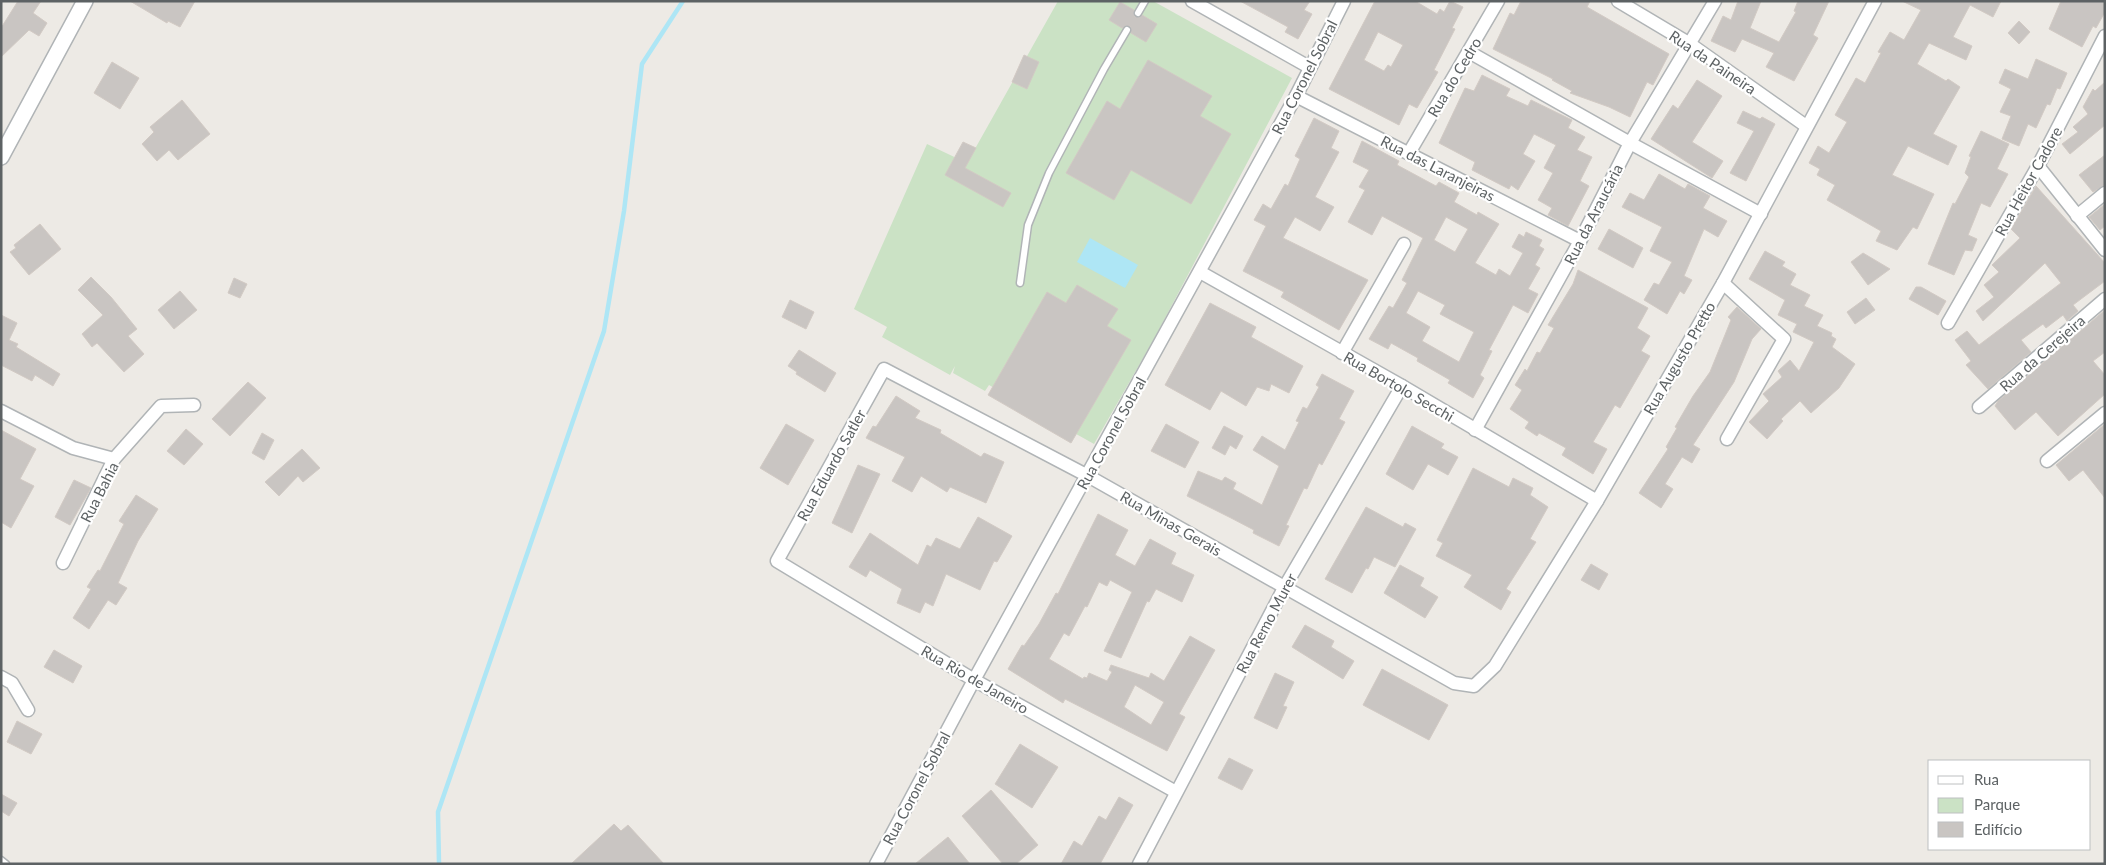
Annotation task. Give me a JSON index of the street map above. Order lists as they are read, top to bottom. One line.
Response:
{"streets":{"street":["Rua da Paineira","Rua Coronel Sobral","Rua do Cedro","Rua das Laranjeiras","Rua Heitor Cadore","Rua da Araucária","Rua da Cerejeira","Rua Augusto Pretto","Rua Bortolo Secchi","Rua Eduardo Satler","Rua Bahia","Rua Minas Gerais","Rua Remo Murer","Rua Rio de Janeiro"]},"crossings":[["Rua da Paineira","Rua da Araucária"],["Rua da Paineira","Rua Augusto Pretto"],["Rua Coronel Sobral","Rua das Laranjeiras"],["Rua Coronel Sobral","Rua Bortolo Secchi"],["Rua Coronel Sobral","Rua Minas Gerais"],["Rua Coronel Sobral","Rua Rio de Janeiro"],["Rua do Cedro","Rua das Laranjeiras"],["Rua das Laranjeiras","Rua da Araucária"],["Rua da Araucária","Rua Bortolo Secchi"],["Rua Augusto Pretto","Rua Bortolo Secchi"],["Rua Augusto Pretto","Rua Minas Gerais"],["Rua Bortolo Secchi","Rua Remo Murer"],["Rua Eduardo Satler","Rua Minas Gerais"],["Rua Eduardo Satler","Rua Rio de Janeiro"],["Rua Minas Gerais","Rua Remo Murer"],["Rua Remo Murer","Rua Rio de Janeiro"]],"legend":["Rua","Parque","Edifício"]}
